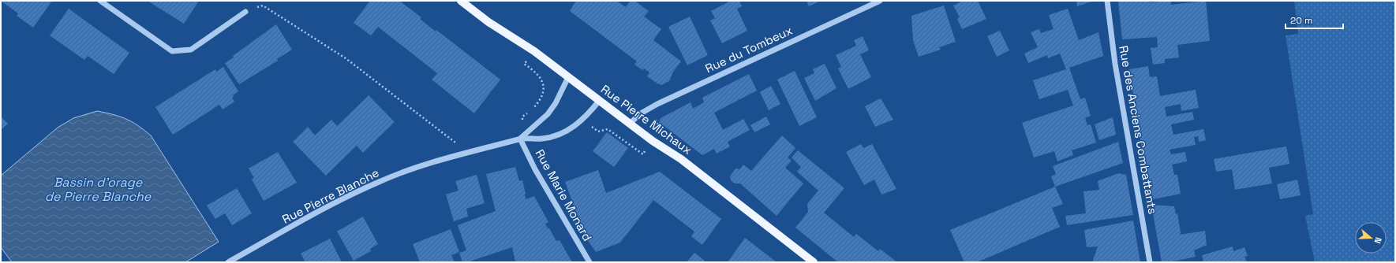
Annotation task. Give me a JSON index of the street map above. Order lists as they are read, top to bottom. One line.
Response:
{"streets":{"main road":["Rue Pierre Michaux"],"street":["Rue du Tombeux","Rue des Anciens Combattants","Rue Marie Monard","Rue Pierre Blanche"]},"crossings":[["Rue du Tombeux","Rue Pierre Michaux"],["Rue Pierre Michaux","Rue Pierre Blanche"],["Rue Marie Monard","Rue Pierre Blanche"]],"water":["Bassin d'orage de Pierre Blanche"],"scale_bar":"20 m","north":"right"}
